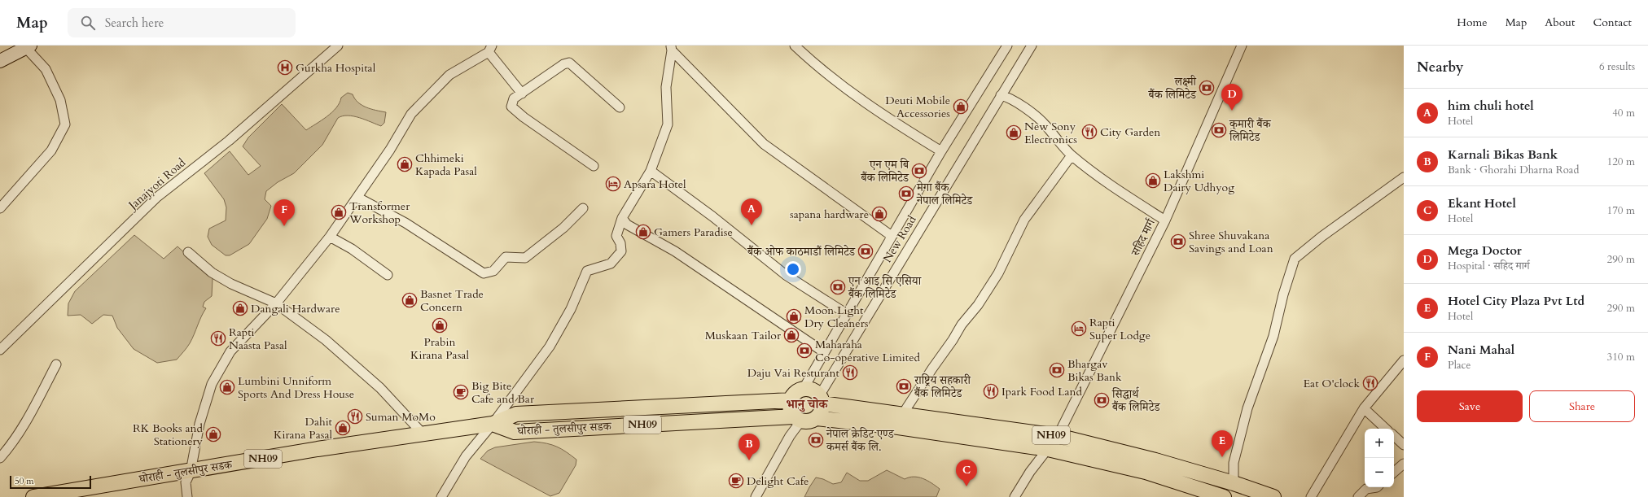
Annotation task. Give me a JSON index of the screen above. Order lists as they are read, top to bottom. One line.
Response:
{"streets":{"main road":["NH09","घोराही - तुलसीपुर सडक"],"street":["Janajyoti Road","सहिद मार्ग","New Road"]},"crossings":[["सहिद मार्ग","NH09"],["New Road","NH09"],["New Road","घोराही - तुलसीपुर सडक"],["NH09","घोराही - तुलसीपुर सडक"]],"districts":["भानु चोक"],"places":{"hospital":["Gurkha Hospital"],"bank":["लक्ष्मी बैंक लिमिटेड","कुमारी बैंक लिमिटेड","एन एम बि बैंक लिमिटेड","मेगा बैंक नेपाल लिमिटेड","Shree Shuvakana Savings and Loan","बैंक ओफ काठमाडौं लिमिटेड","एन आइ सि एसिया बैंक लिमिटेड","Maharaha Co-operative Limited","Bhargav Bikas Bank","राष्ट्रिय सहकारी बैंक लिमिटेड","सिद्धार्थ बैंक लिमिटेड","नेपाल क्रेडिट एण्ड कमर्स बैंक लि."],"shop":["Deuti Mobile Accessories","New Sony Electronics","Chhimeki Kapada Pasal","Lakshmi Dairy Udhyog","Transformer Workshop","sapana hardware","Gamers Paradise","Basnet Trade Concern","Dangali Hardware","Moon Light Dry Cleaners","Prabin Kirana Pasal","Muskaan Tailor","Lumbini Unniform Sports And Dress House","Dahit Kirana Pasal","RK Books and Stationery"],"restaurant":["City Garden","Rapti Naasta Pasal","Daju Vai Resturant","Eat O'clock","Ipark Food Land","Suman MoMo"],"hotel":["Apsara Hotel","Rapti Super Lodge"],"cafe":["Big Bite Cafe and Bar","Delight Cafe"]},"scale_bar":"50 m","page":{"header":"Map","search":"Search here","nav":["Home","Map","About","Contact"],"heading":["Nearby","6 results"],"pins":["D","A","F","E","B","C"],"list":[{"mark":"A","name":"him chuli hotel","note":"Hotel","value":"40 m"},{"mark":"B","name":"Karnali Bikas Bank","note":"Bank · Ghorahi Dharna Road","value":"120 m"},{"mark":"C","name":"Ekant Hotel","note":"Hotel","value":"170 m"},{"mark":"D","name":"Mega Doctor","note":"Hospital · सहिद मार्ग","value":"290 m"},{"mark":"E","name":"Hotel City Plaza Pvt Ltd","note":"Hotel","value":"290 m"},{"mark":"F","name":"Nani Mahal","note":"Place","value":"310 m"}],"buttons":["Save","Share"],"map_buttons":["+","−"],"scale":"50 m"}}
